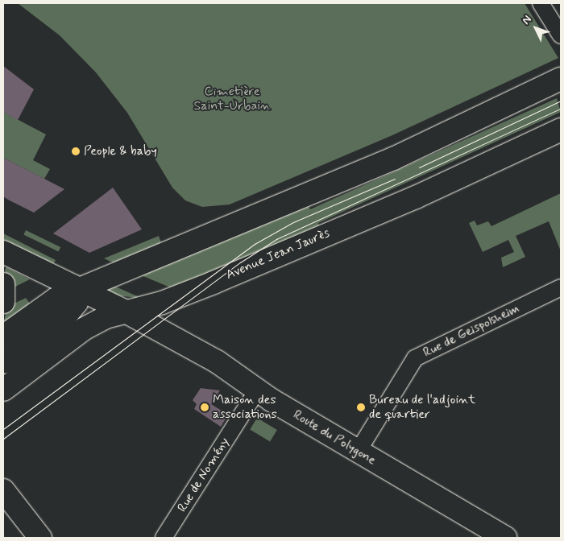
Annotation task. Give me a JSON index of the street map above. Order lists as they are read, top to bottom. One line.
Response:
{"streets":{"main road":["Avenue Jean Jaurès","Route du Polygone"],"street":["Rue de Geispolsheim","Rue de Nomény"]},"crossings":[["Avenue Jean Jaurès","Route du Polygone"],["Rue de Geispolsheim","Route du Polygone"],["Route du Polygone","Rue de Nomény"]],"parks":["Cimetière Saint-Urbain"],"places":["People & baby","Maison des associations","Bureau de l'adjoint de quartier"],"north":"top left"}
